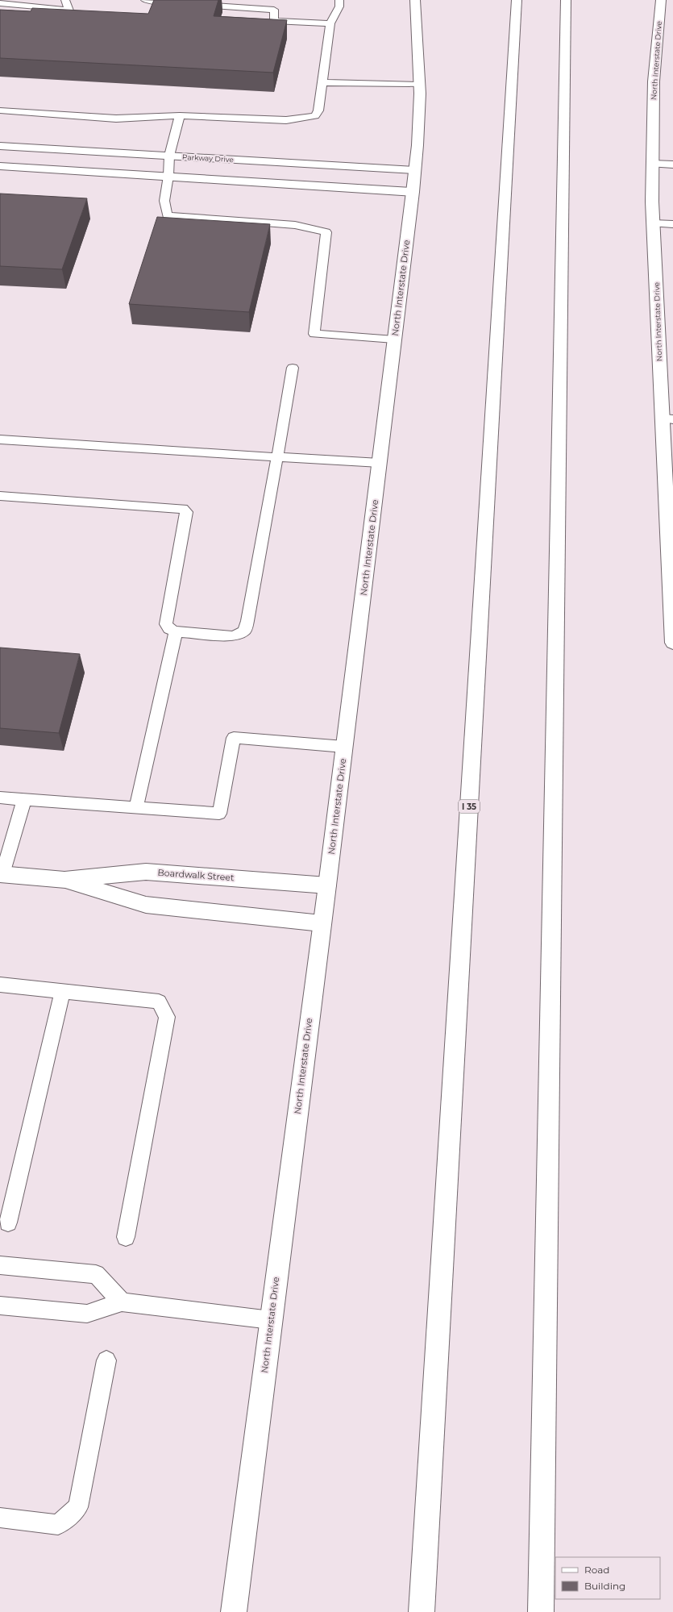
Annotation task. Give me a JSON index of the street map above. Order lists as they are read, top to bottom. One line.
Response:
{"streets":{"main road":["North Interstate Drive","Parkway Drive","I 35","Boardwalk Street"]},"crossings":[["North Interstate Drive","Parkway Drive"],["North Interstate Drive","Boardwalk Street"]],"legend":["Road","Building"]}
